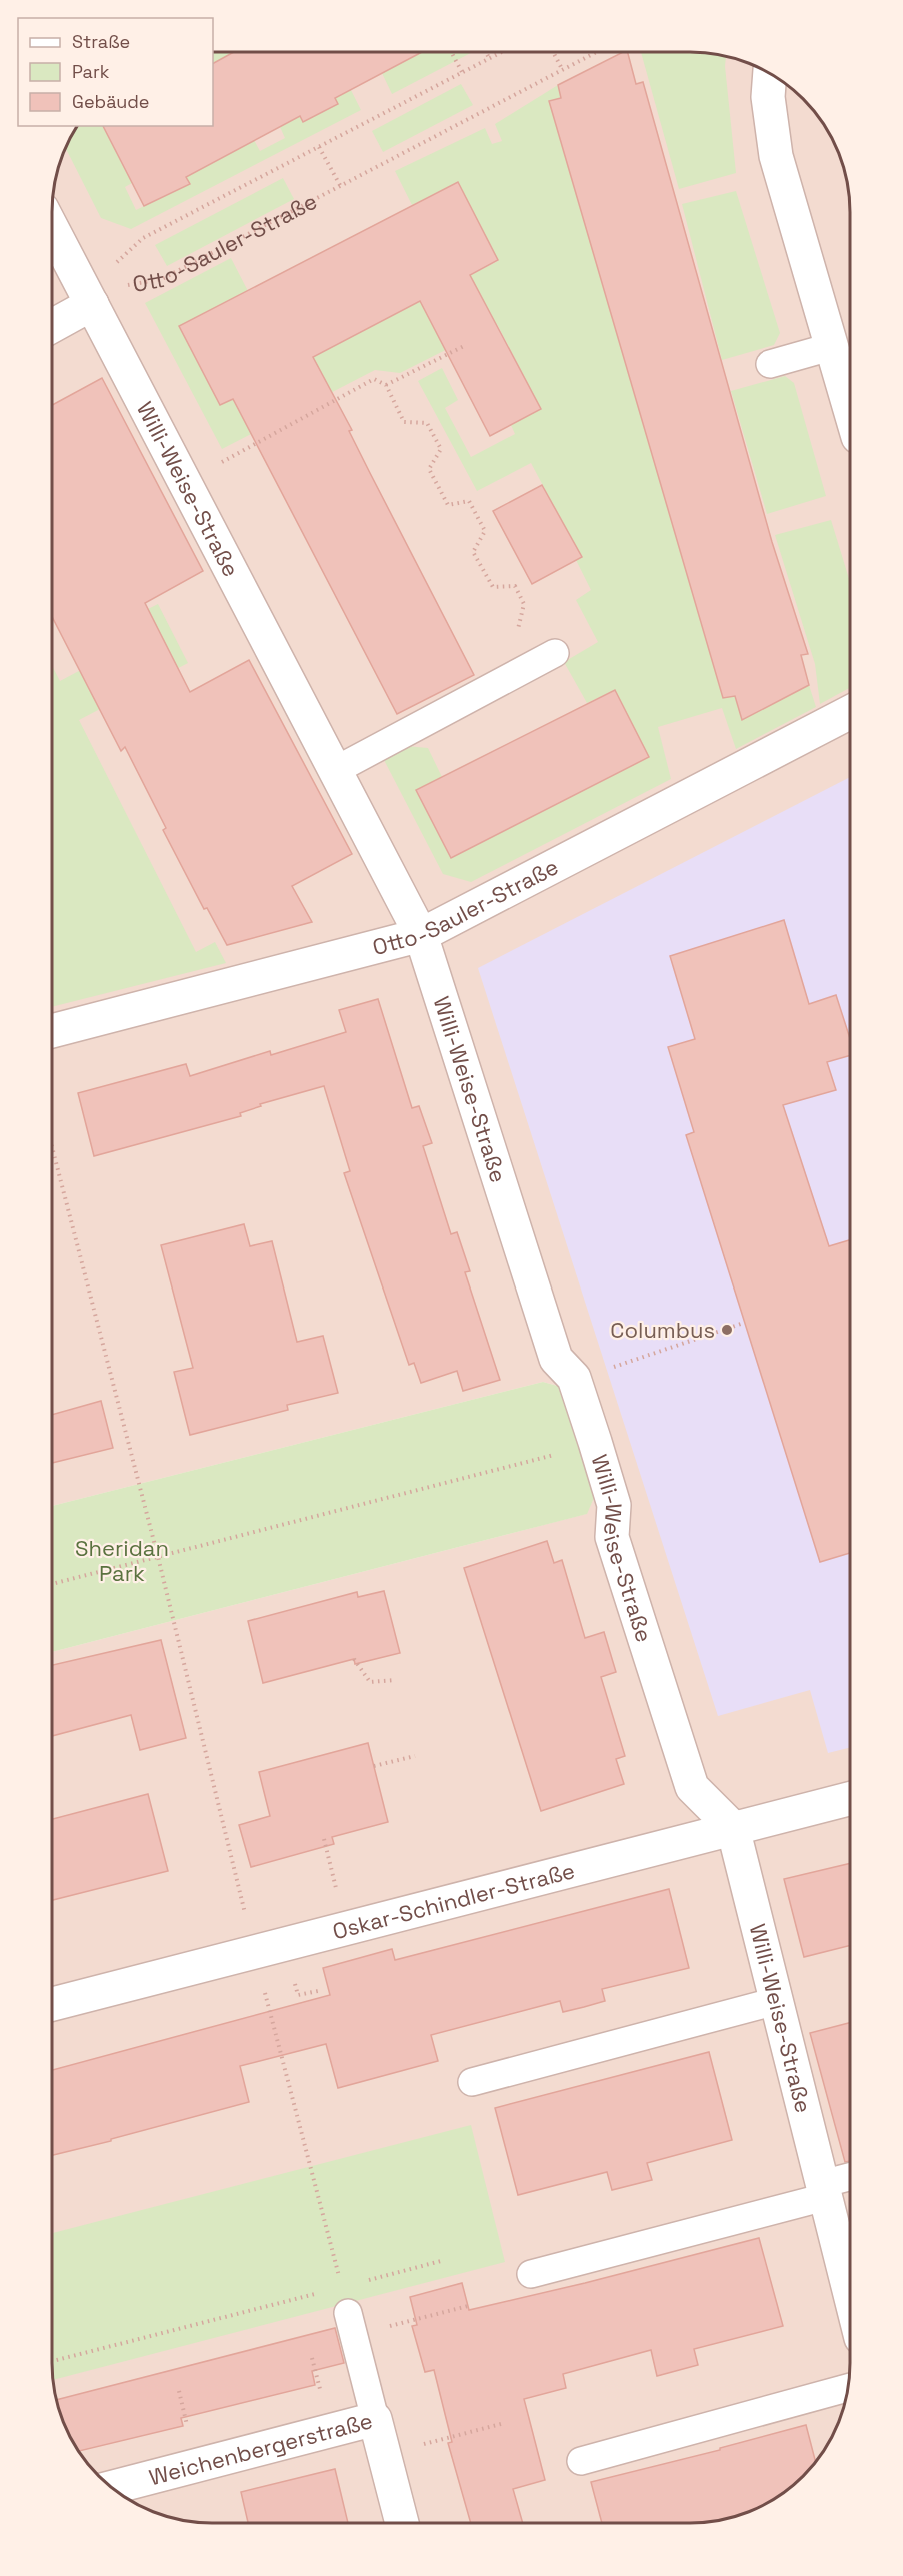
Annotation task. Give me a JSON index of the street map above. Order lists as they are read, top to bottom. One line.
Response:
{"streets":{"street":["Otto-Sauler-Straße","Willi-Weise-Straße","Oskar-Schindler-Straße","Weichenbergerstraße"]},"crossings":[["Otto-Sauler-Straße","Willi-Weise-Straße"],["Willi-Weise-Straße","Oskar-Schindler-Straße"]],"parks":["Sheridan Park"],"places":["Columbus"],"legend":["Straße","Park","Gebäude"]}
